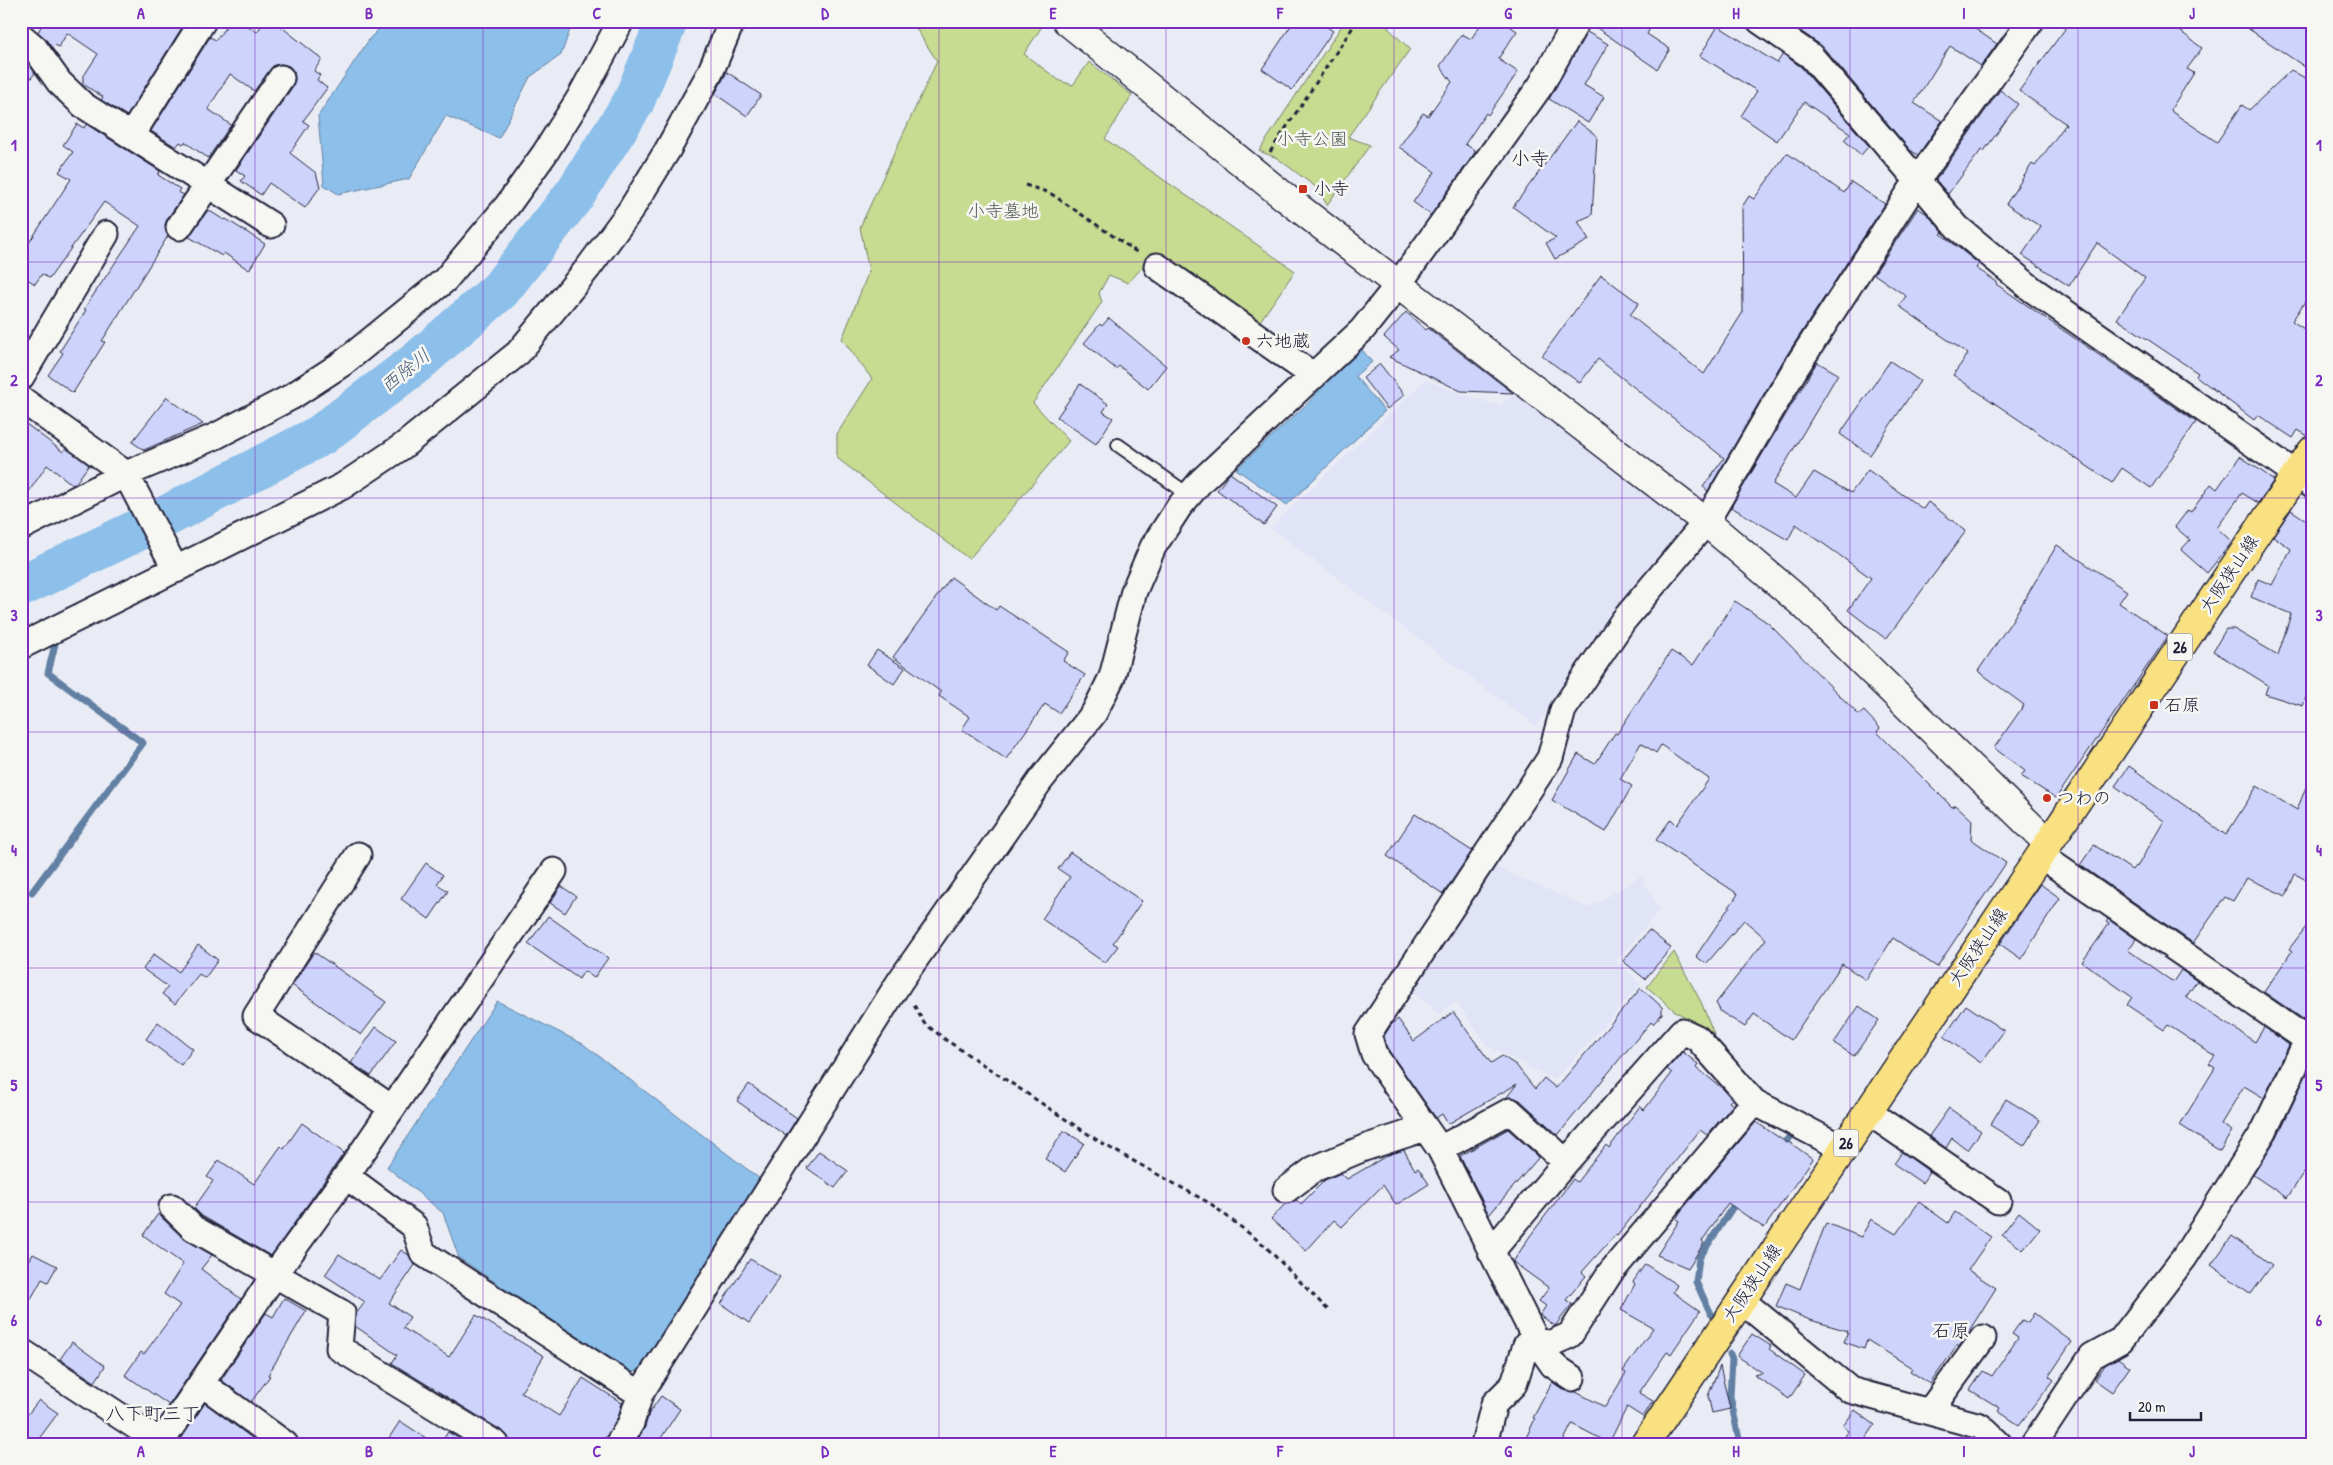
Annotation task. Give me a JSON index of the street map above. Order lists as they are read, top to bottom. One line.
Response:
{"streets":{"main road":["大阪狭山線","26"]},"districts":["小寺","石原","八下町三丁"],"water":["西除川"],"parks":["小寺公園","小寺墓地"],"places":{"transit":["小寺","石原"],"other":["六地蔵","つわの"]},"scale_bar":"20 m","grid":{"columns":["A","B","C","D","E","F","G","H","I","J"],"rows":["1","2","3","4","5","6"]}}
